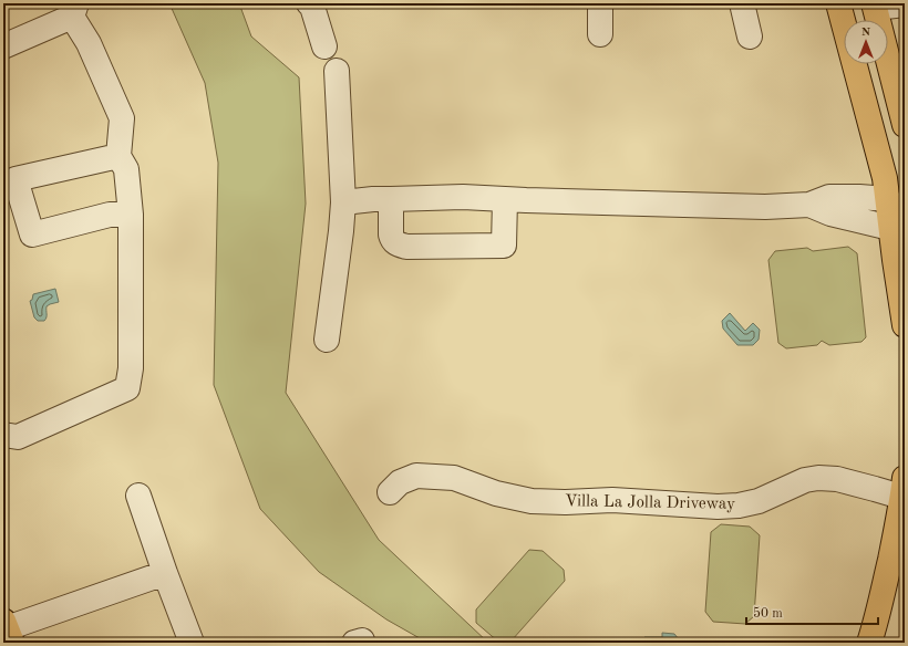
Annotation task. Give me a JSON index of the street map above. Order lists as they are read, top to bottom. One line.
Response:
{"streets":{"street":["Villa La Jolla Driveway"]},"scale_bar":"50 m","north":"top"}
